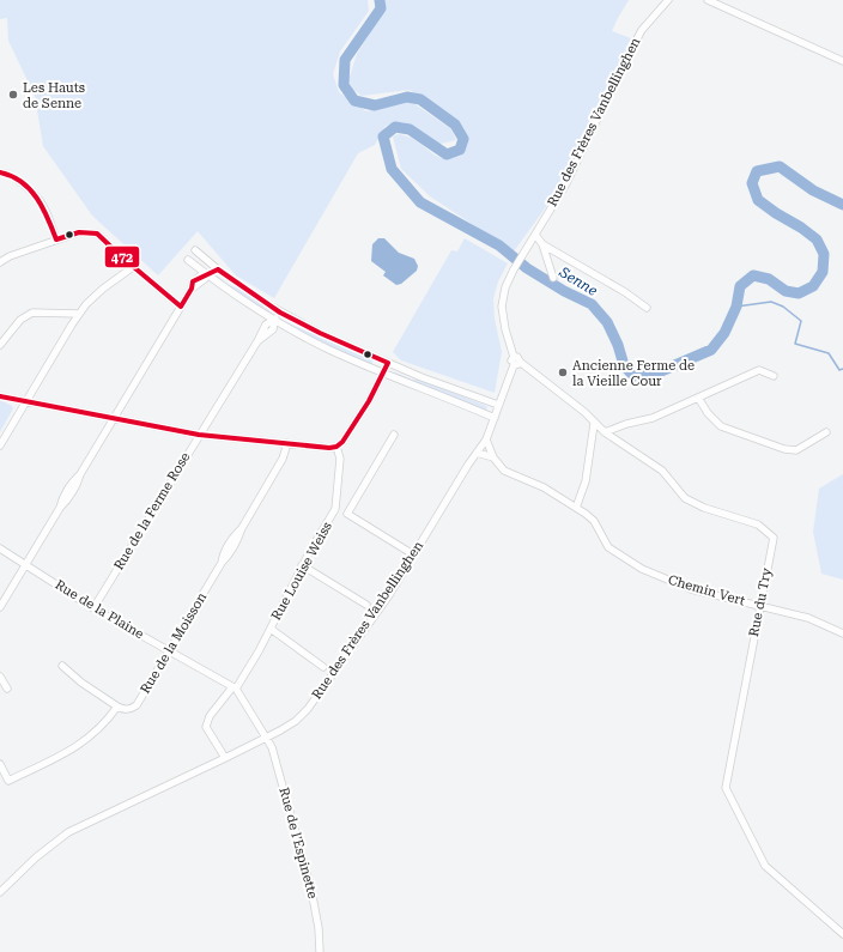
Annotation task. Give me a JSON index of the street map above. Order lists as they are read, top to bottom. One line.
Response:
{"streets":{"street":["Rue des Frères Vanbellinghen","Rue de la Ferme Rose","Rue Louise Weiss","Chemin Vert","Rue du Try","Rue de la Plaine","Rue de la Moisson","Rue de l'Espinette"]},"crossings":[["Rue des Frères Vanbellinghen","Rue Louise Weiss"],["Rue des Frères Vanbellinghen","Chemin Vert"],["Rue des Frères Vanbellinghen","Rue du Try"],["Rue des Frères Vanbellinghen","Rue de l'Espinette"],["Rue de la Ferme Rose","Rue de la Plaine"],["Rue Louise Weiss","Rue de la Plaine"],["Rue Louise Weiss","Rue de l'Espinette"],["Chemin Vert","Rue du Try"],["Rue de la Plaine","Rue de la Moisson"],["Rue de la Plaine","Rue de l'Espinette"]],"water":["Senne"],"places":["Les Hauts de Senne","Ancienne Ferme de la Vieille Cour"],"lines":["transit line 472"]}
